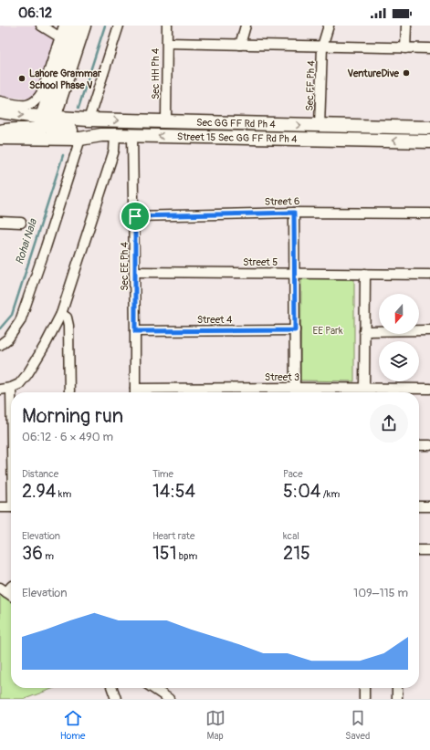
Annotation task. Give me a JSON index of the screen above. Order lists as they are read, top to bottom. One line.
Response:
{"streets":{"main road":["Sec GG FF Rd Ph 4","Street 15 Sec GG FF Rd Ph 4"],"street":["Sec HH Ph 4","Sec FF Ph 4","Street 6","Street 5","Sec EE Ph 4","Street 4","Street 3"]},"crossings":[["Sec HH Ph 4","Sec FF Ph 4"],["Sec HH Ph 4","Sec GG FF Rd Ph 4"],["Sec FF Ph 4","Sec GG FF Rd Ph 4"],["Street 15 Sec GG FF Rd Ph 4","Sec EE Ph 4"],["Street 6","Sec EE Ph 4"],["Street 5","Sec EE Ph 4"],["Sec EE Ph 4","Street 4"]],"one_way":["Sec GG FF Rd Ph 4","Street 15 Sec GG FF Rd Ph 4"],"water":["Rohai Nala"],"parks":["EE Park"],"places":["VentureDive","Lahore Grammar School Phase V"],"north":"bottom","page":{"status":"06:12","heading":["Morning run","06:12 · 6 × 490 m"],"stats":[["Distance","2.94 km"],["Time","14:54"],["Pace","5:04 /km"],["Elevation","36 m"],["Heart rate","151 bpm"],["kcal","215"]],"chart":["Elevation","109–115 m"],"tabs":["Home","Map","Saved"]}}
